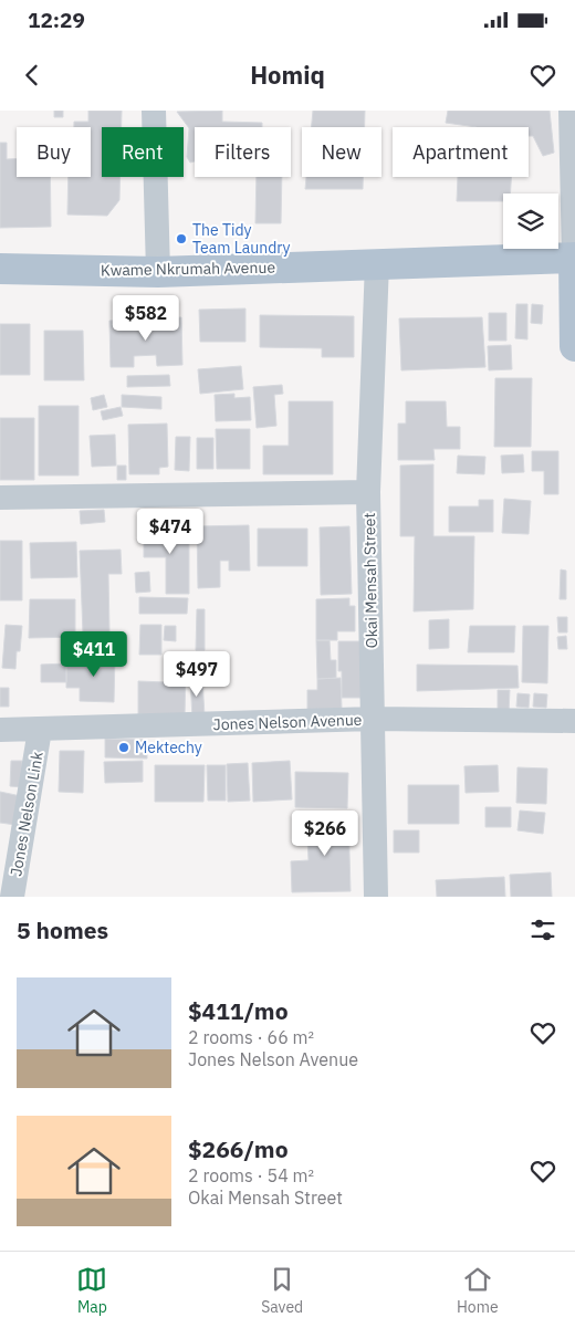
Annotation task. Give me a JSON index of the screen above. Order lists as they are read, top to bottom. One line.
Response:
{"streets":{"main road":["Kwame Nkrumah Avenue"],"street":["Okai Mensah Street","Jones Nelson Avenue","Jones Nelson Link"]},"crossings":[["Kwame Nkrumah Avenue","Okai Mensah Street"],["Okai Mensah Street","Jones Nelson Avenue"],["Jones Nelson Avenue","Jones Nelson Link"]],"places":["The Tidy Team Laundry","Mektechy"],"page":{"status":"12:29","header":"Homiq","chip":["Buy","Rent","Filters","New","Apartment"],"price":["$582","$474","$411","$497","$266"],"heading":"5 homes","list":[{"name":"$411/mo","note":"2 rooms · 66 m² · Jones Nelson Avenue"},{"name":"$266/mo","note":"2 rooms · 54 m² · Okai Mensah Street"}],"tabs":["Map","Saved","Home"]}}
